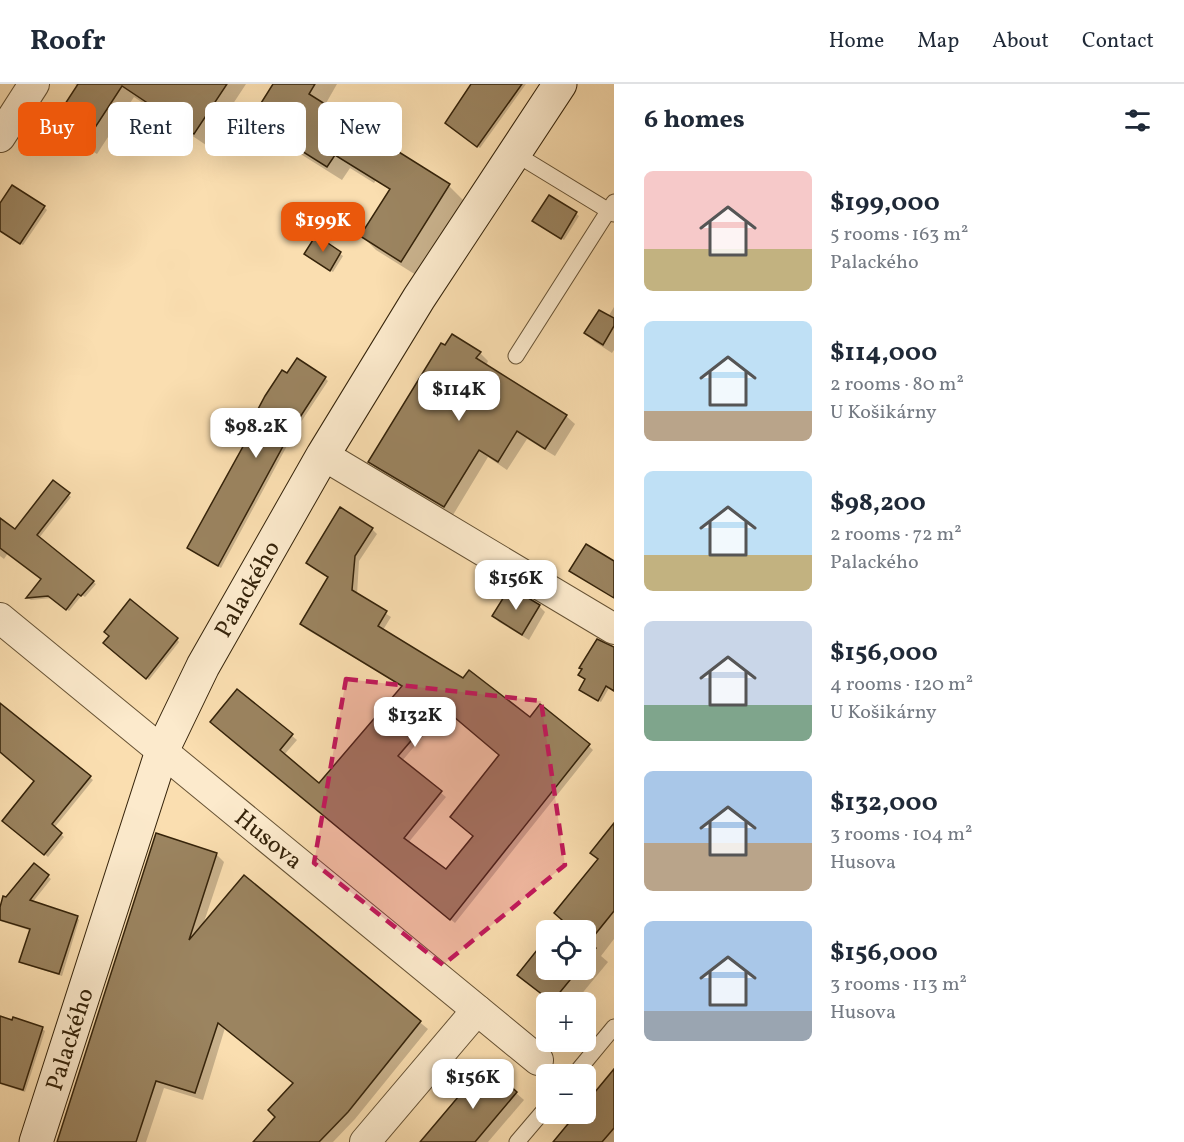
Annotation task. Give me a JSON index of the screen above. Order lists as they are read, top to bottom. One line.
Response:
{"streets":{"street":["Palackého","Husova"]},"crossings":[["Palackého","Husova"]],"page":{"header":"Roofr","nav":["Home","Map","About","Contact"],"heading":"6 homes","chip":["Buy","Rent","Filters","New"],"list":[{"name":"$199,000","note":"5 rooms · 163 m² · Palackého"},{"name":"$114,000","note":"2 rooms · 80 m² · U Košikárny"},{"name":"$98,200","note":"2 rooms · 72 m² · Palackého"},{"name":"$156,000","note":"4 rooms · 120 m² · U Košikárny"},{"name":"$132,000","note":"3 rooms · 104 m² · Husova"},{"name":"$156,000","note":"3 rooms · 113 m² · Husova"}],"price":["$199K","$114K","$98.2K","$156K","$132K","$156K"],"map_buttons":["+","−"]}}
